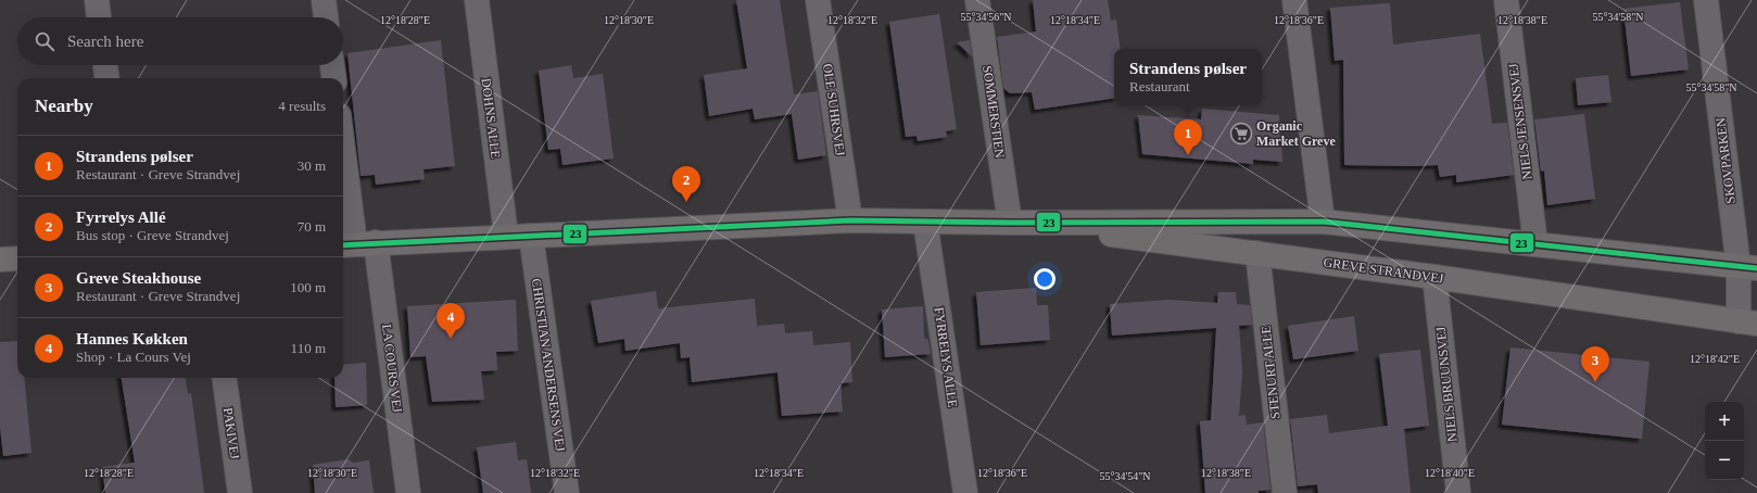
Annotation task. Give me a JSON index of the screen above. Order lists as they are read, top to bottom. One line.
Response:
{"streets":{"main road":["GREVE STRANDVEJ"],"street":["OLE SUHRSVEJ","SOMMERSTIEN","DOHNS ALLE","NIELS JENSENSVEJ","SKOVPARKEN","FYRRELYS ALLE","CHRISTIAN ANDERSENS VEJ","LA COURS VEJ","STENURT ALLE","NIELS BRUUNSVEJ","PAKIVEJ"]},"crossings":[["OLE SUHRSVEJ","GREVE STRANDVEJ"],["SOMMERSTIEN","GREVE STRANDVEJ"],["DOHNS ALLE","GREVE STRANDVEJ"],["NIELS JENSENSVEJ","GREVE STRANDVEJ"],["SKOVPARKEN","GREVE STRANDVEJ"],["GREVE STRANDVEJ","FYRRELYS ALLE"],["GREVE STRANDVEJ","CHRISTIAN ANDERSENS VEJ"],["GREVE STRANDVEJ","LA COURS VEJ"],["GREVE STRANDVEJ","STENURT ALLE"],["GREVE STRANDVEJ","NIELS BRUUNSVEJ"]],"places":{"supermarket":["Organic Market Greve"]},"lines":["transit line 23"],"page":{"search":"Search here","popup":["Strandens pølser","Restaurant"],"heading":["Nearby","4 results"],"pins":["1","2","4","3"],"list":[{"mark":"1","name":"Strandens pølser","note":"Restaurant · Greve Strandvej","value":"30 m"},{"mark":"2","name":"Fyrrelys Allé","note":"Bus stop · Greve Strandvej","value":"70 m"},{"mark":"3","name":"Greve Steakhouse","note":"Restaurant · Greve Strandvej","value":"100 m"},{"mark":"4","name":"Hannes Køkken","note":"Shop · La Cours Vej","value":"110 m"}],"map_buttons":["+","−"]},"coordinates":["55°34'56\"N","55°34'58\"N","12°18'28\"E","12°18'30\"E","12°18'32\"E","12°18'34\"E","12°18'36\"E","12°18'38\"E","12°18'42\"E","12°18'40\"E","55°34'54\"N"]}
